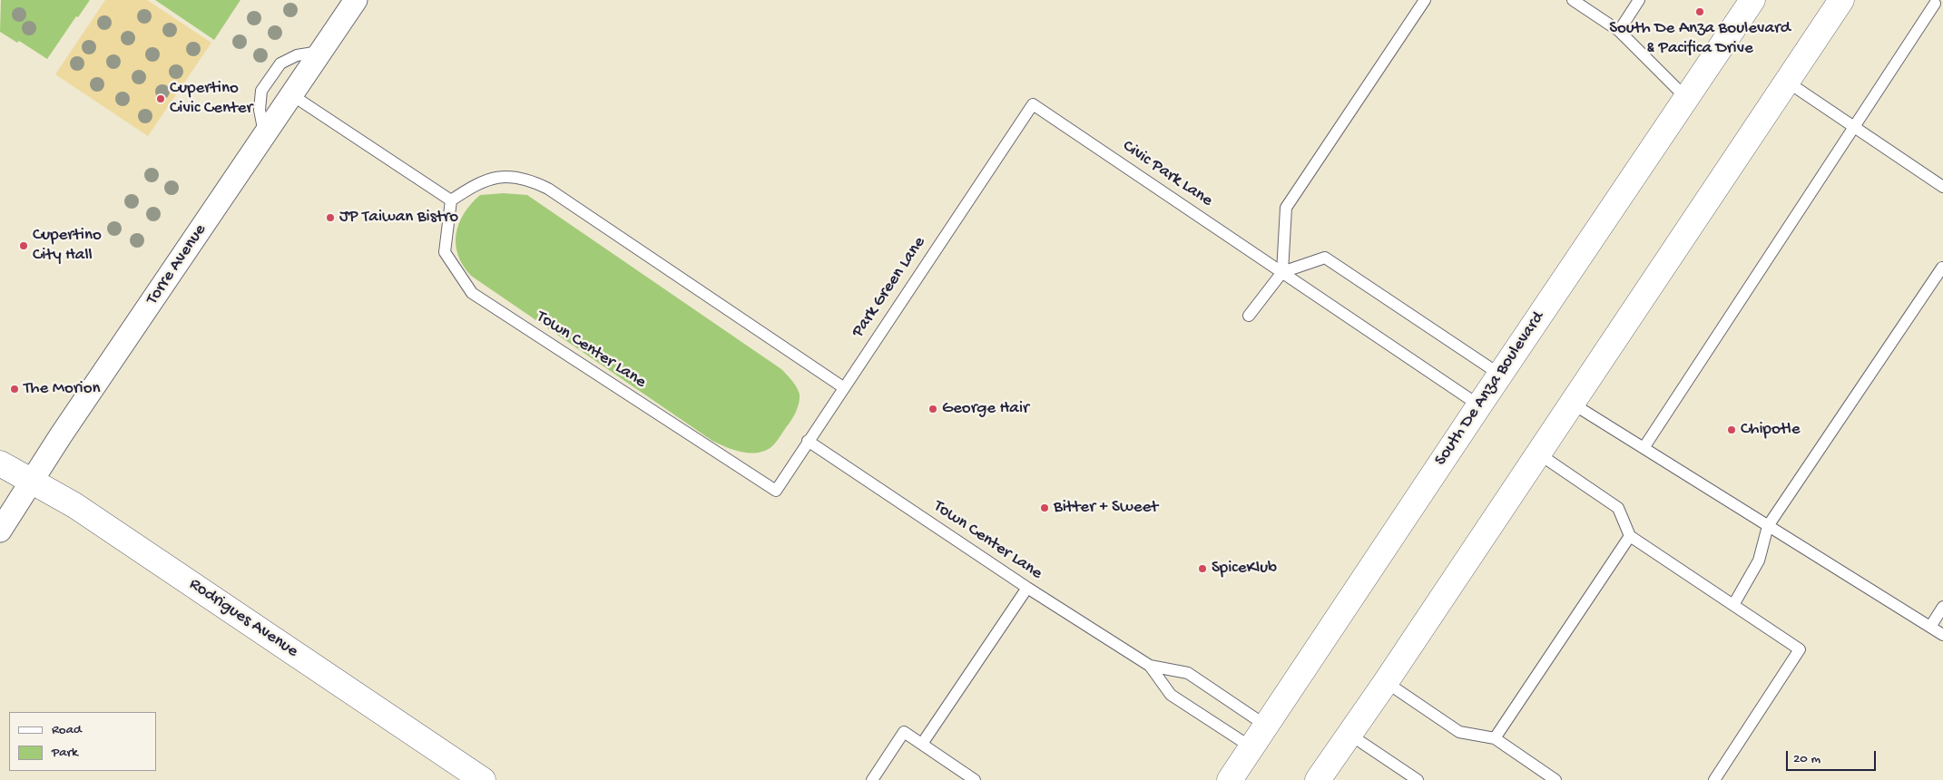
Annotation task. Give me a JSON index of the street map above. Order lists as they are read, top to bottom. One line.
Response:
{"streets":{"main road":["South De Anza Boulevard","Rodrigues Avenue"],"street":["Torre Avenue"],"lane":["Civic Park Lane","Park Green Lane","Town Center Lane"]},"crossings":[["Civic Park Lane","Park Green Lane"],["Civic Park Lane","South De Anza Boulevard"],["Torre Avenue","Rodrigues Avenue"],["Park Green Lane","Town Center Lane"],["Town Center Lane","South De Anza Boulevard"]],"places":["South De Anza Boulevard & Pacifica Drive","Cupertino Civic Center","JP Taiwan Bistro","Cupertino City Hall","The Morion","George Hair","Chipotle","Bitter + Sweet","SpiceKlub"],"legend":["Road","Park"],"scale_bar":"20 m"}
